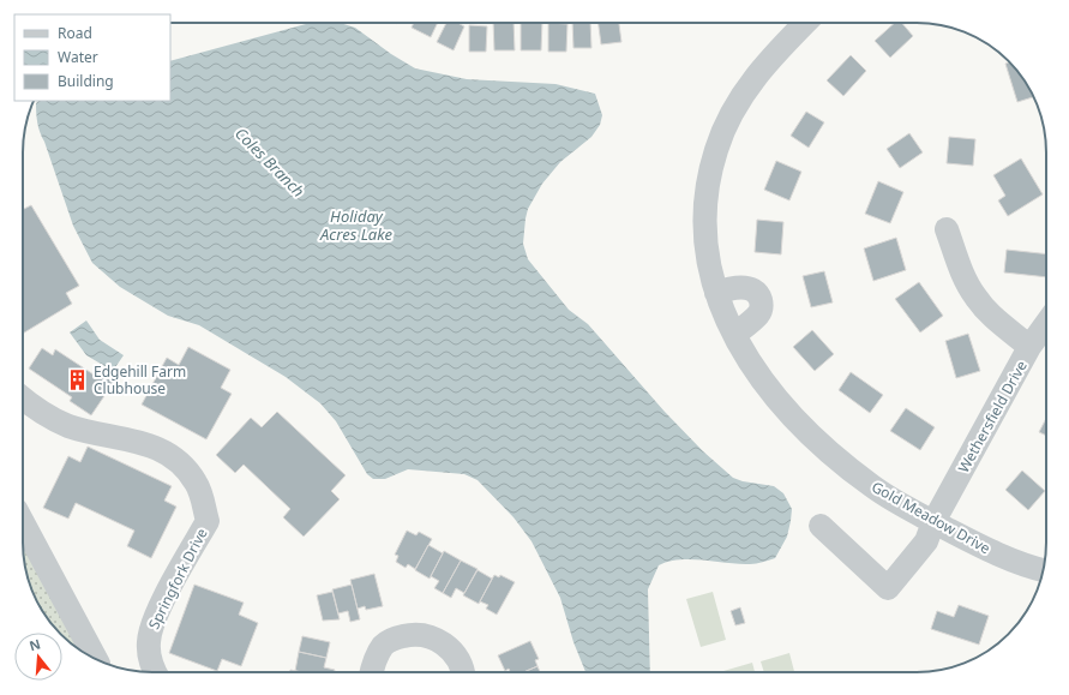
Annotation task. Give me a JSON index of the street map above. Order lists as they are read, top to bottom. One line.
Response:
{"streets":{"street":["Wethersfield Drive","Gold Meadow Drive","Springfork Drive"]},"crossings":[["Wethersfield Drive","Gold Meadow Drive"]],"water":["Coles Branch","Holiday Acres Lake"],"places":{"building":["Edgehill Farm Clubhouse"]},"legend":["Road","Water","Building"],"north":"top"}
